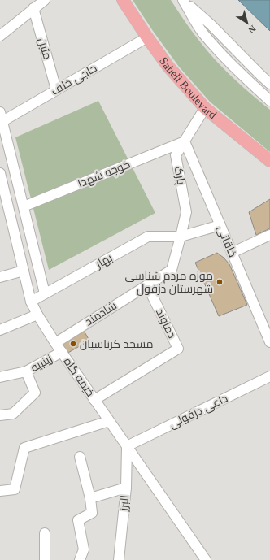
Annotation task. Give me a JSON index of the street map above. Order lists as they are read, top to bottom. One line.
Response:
{"streets":{"main road":["Saheli Boulevard"],"street":["متین","حاجی خلف","کوچه شهدا","پارک","خاقانی","بهار","شادمند","دماوند","زینبیه","خیمه گاه","داعی دزفولی","البرز"]},"crossings":[["متین","حاجی خلف"],["حاجی خلف","Saheli Boulevard"],["Saheli Boulevard","پارک"],["کوچه شهدا","پارک"],["کوچه شهدا","خاقانی"],["پارک","خاقانی"],["پارک","بهار"],["خاقانی","بهار"],["بهار","خیمه گاه"],["شادمند","دماوند"],["شادمند","خیمه گاه"],["دماوند","خیمه گاه"],["زینبیه","خیمه گاه"],["خیمه گاه","داعی دزفولی"],["خیمه گاه","البرز"],["داعی دزفولی","البرز"]],"places":["موزه مردم شناسی شهرستان دزفول","مسجد کرناسیان"],"north":"bottom right"}
